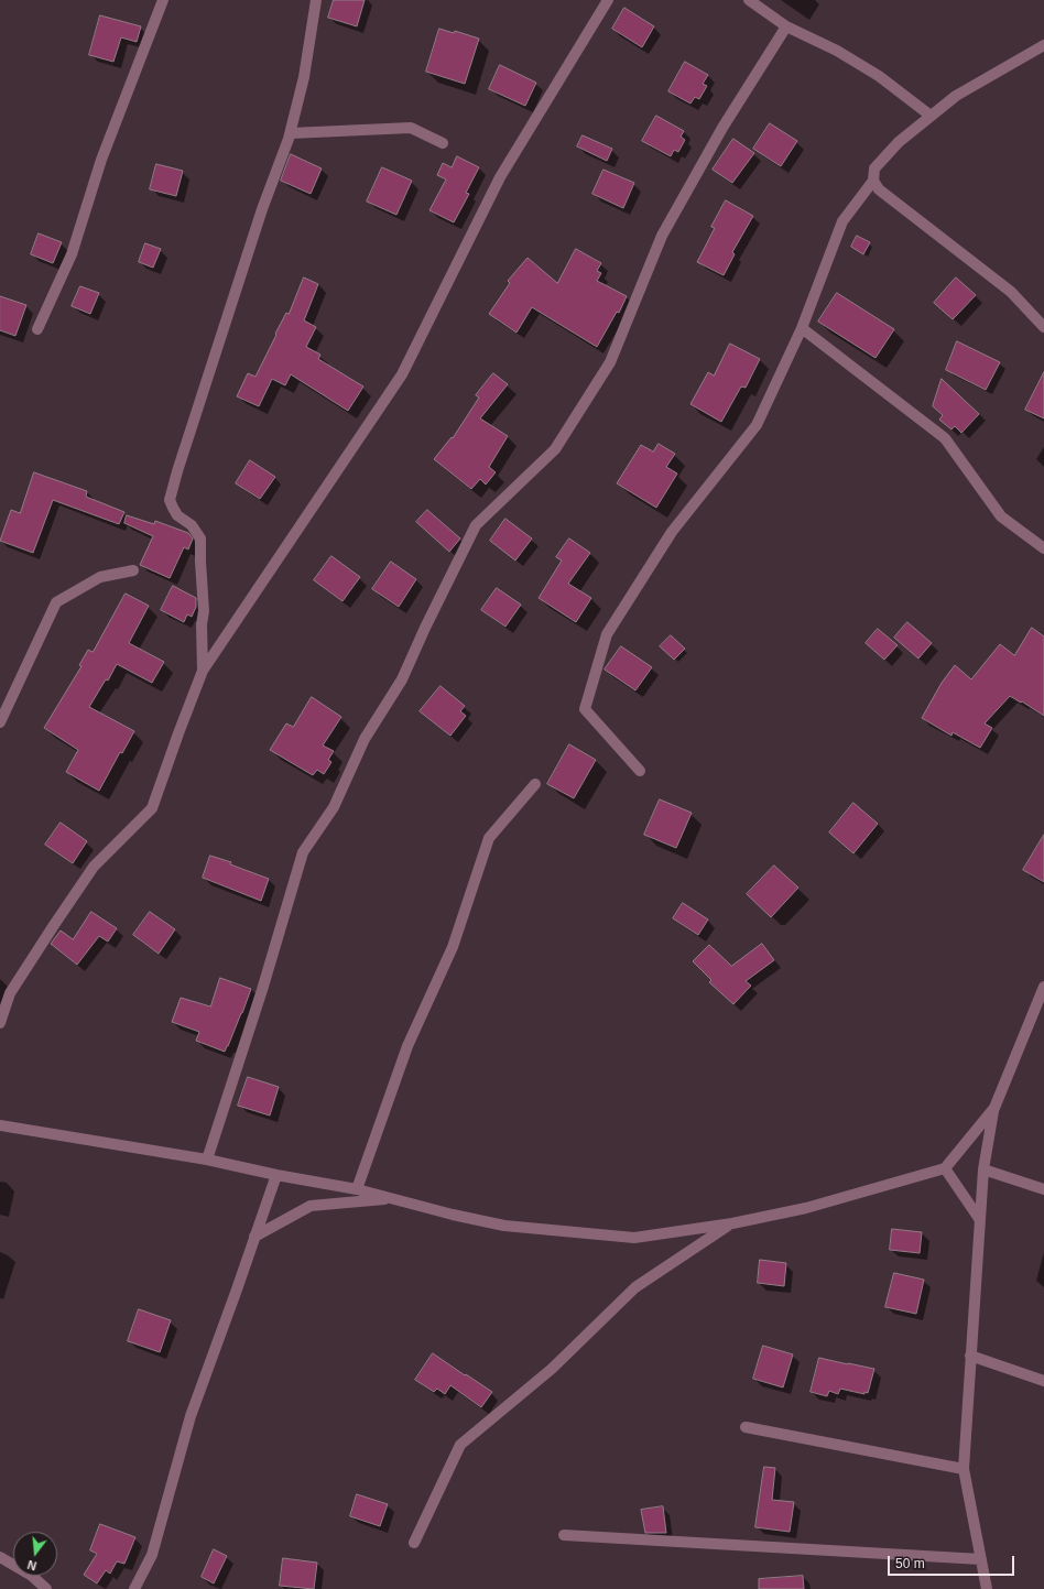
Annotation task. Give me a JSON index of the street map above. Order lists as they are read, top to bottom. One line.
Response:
{"scale_bar":"50 m","north":"bottom"}
